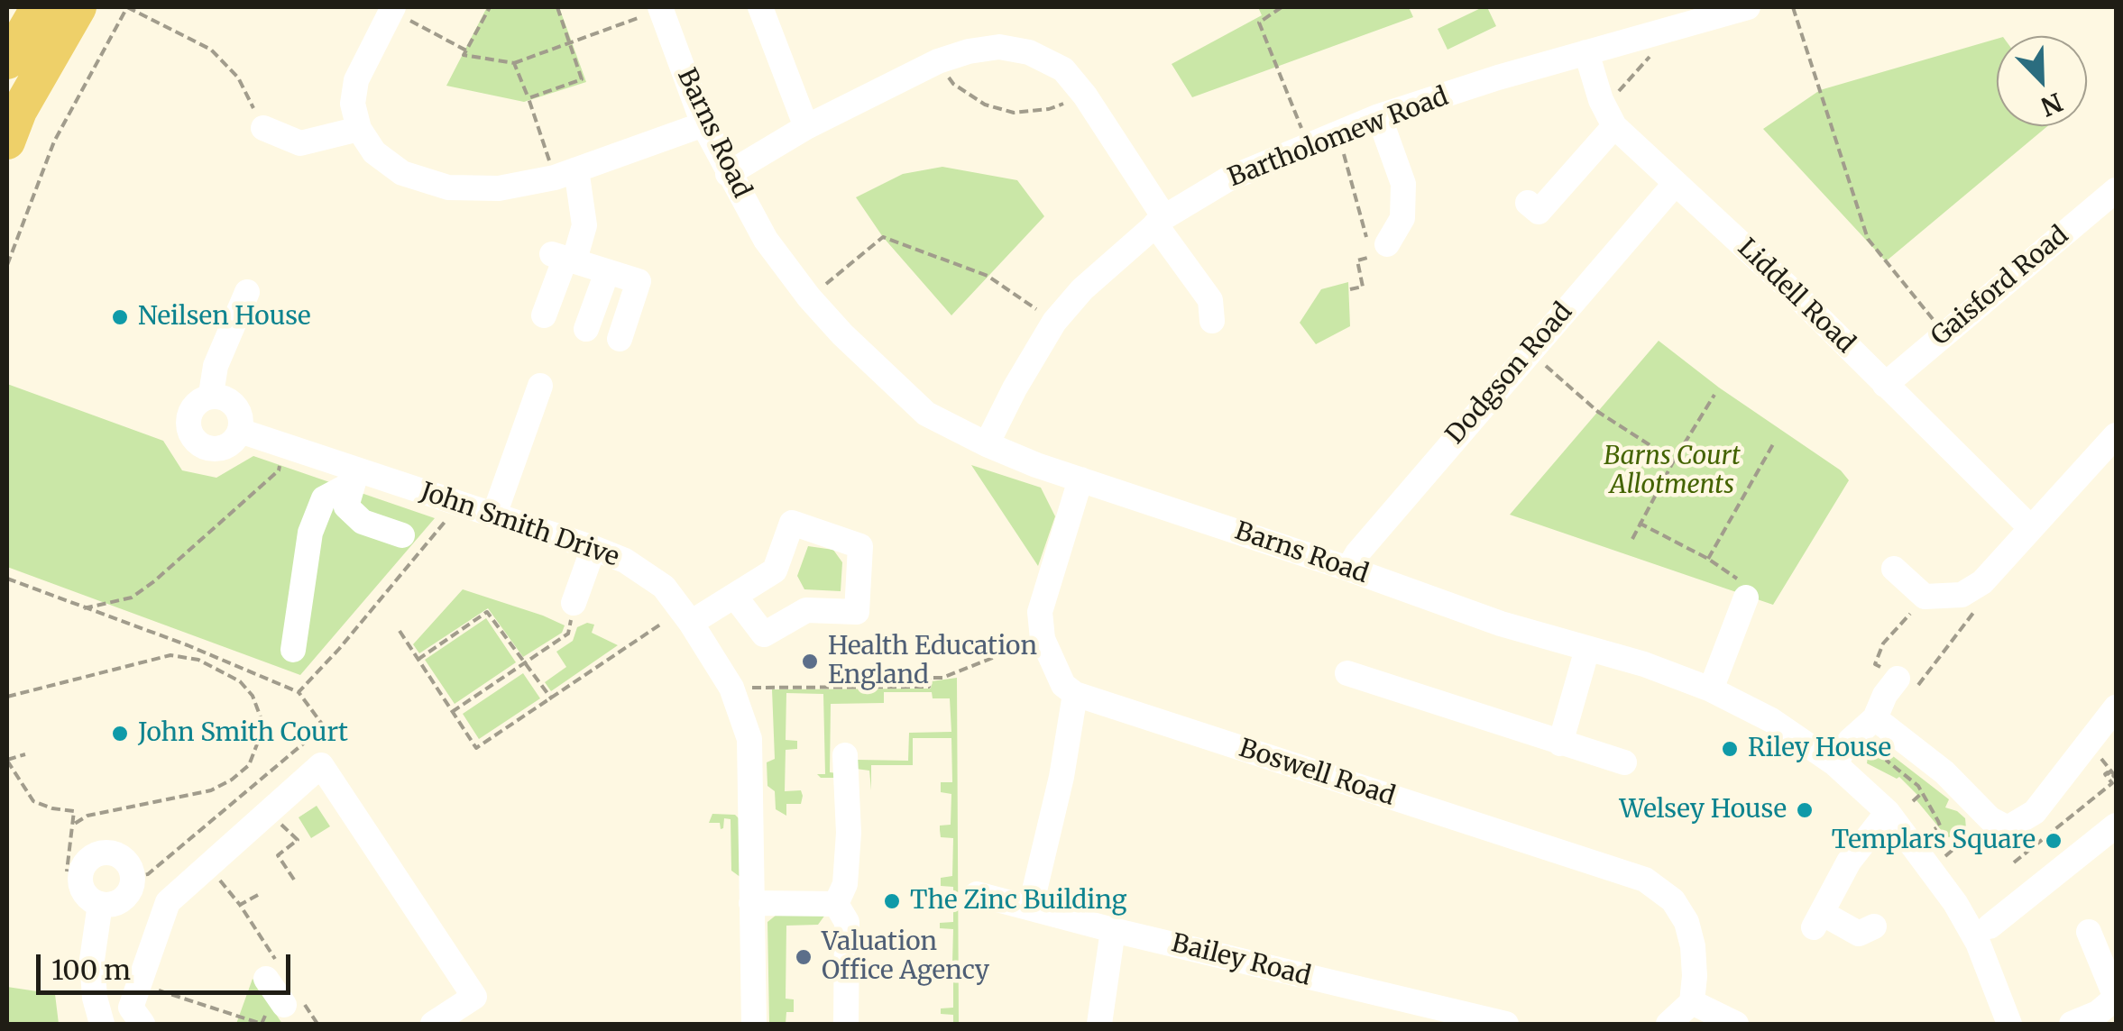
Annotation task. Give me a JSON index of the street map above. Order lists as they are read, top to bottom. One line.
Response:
{"streets":{"street":["Barns Road","Bartholomew Road","Gaisford Road","Liddell Road","Dodgson Road","John Smith Drive","Boswell Road","Bailey Road"]},"crossings":[["Barns Road","Bartholomew Road"],["Barns Road","Dodgson Road"],["Gaisford Road","Liddell Road"],["Liddell Road","Dodgson Road"]],"parks":["Barns Court Allotments"],"places":["Neilsen House","Health Education England","John Smith Court","Riley House","Welsey House","Templars Square","The Zinc Building","Valuation Office Agency"],"scale_bar":"100 m","north":"bottom right"}
